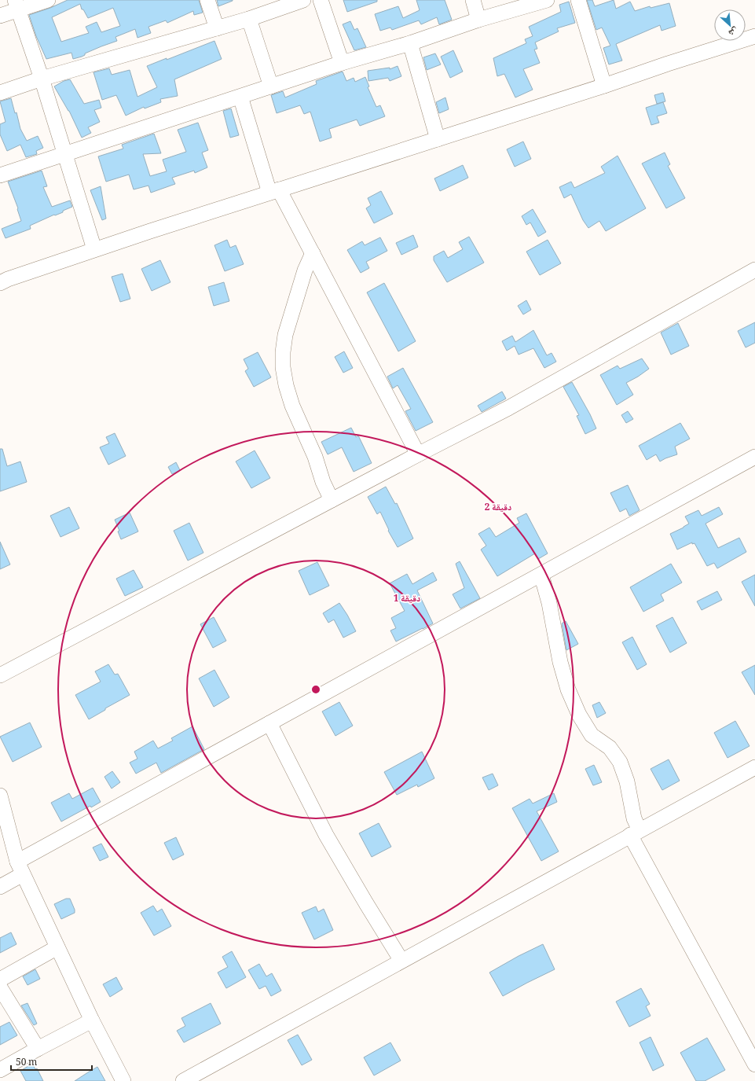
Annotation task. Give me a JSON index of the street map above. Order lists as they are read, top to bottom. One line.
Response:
{"scale_bar":"50 m","north":"bottom right","rings":["2 دقيقة","1 دقيقة"]}
